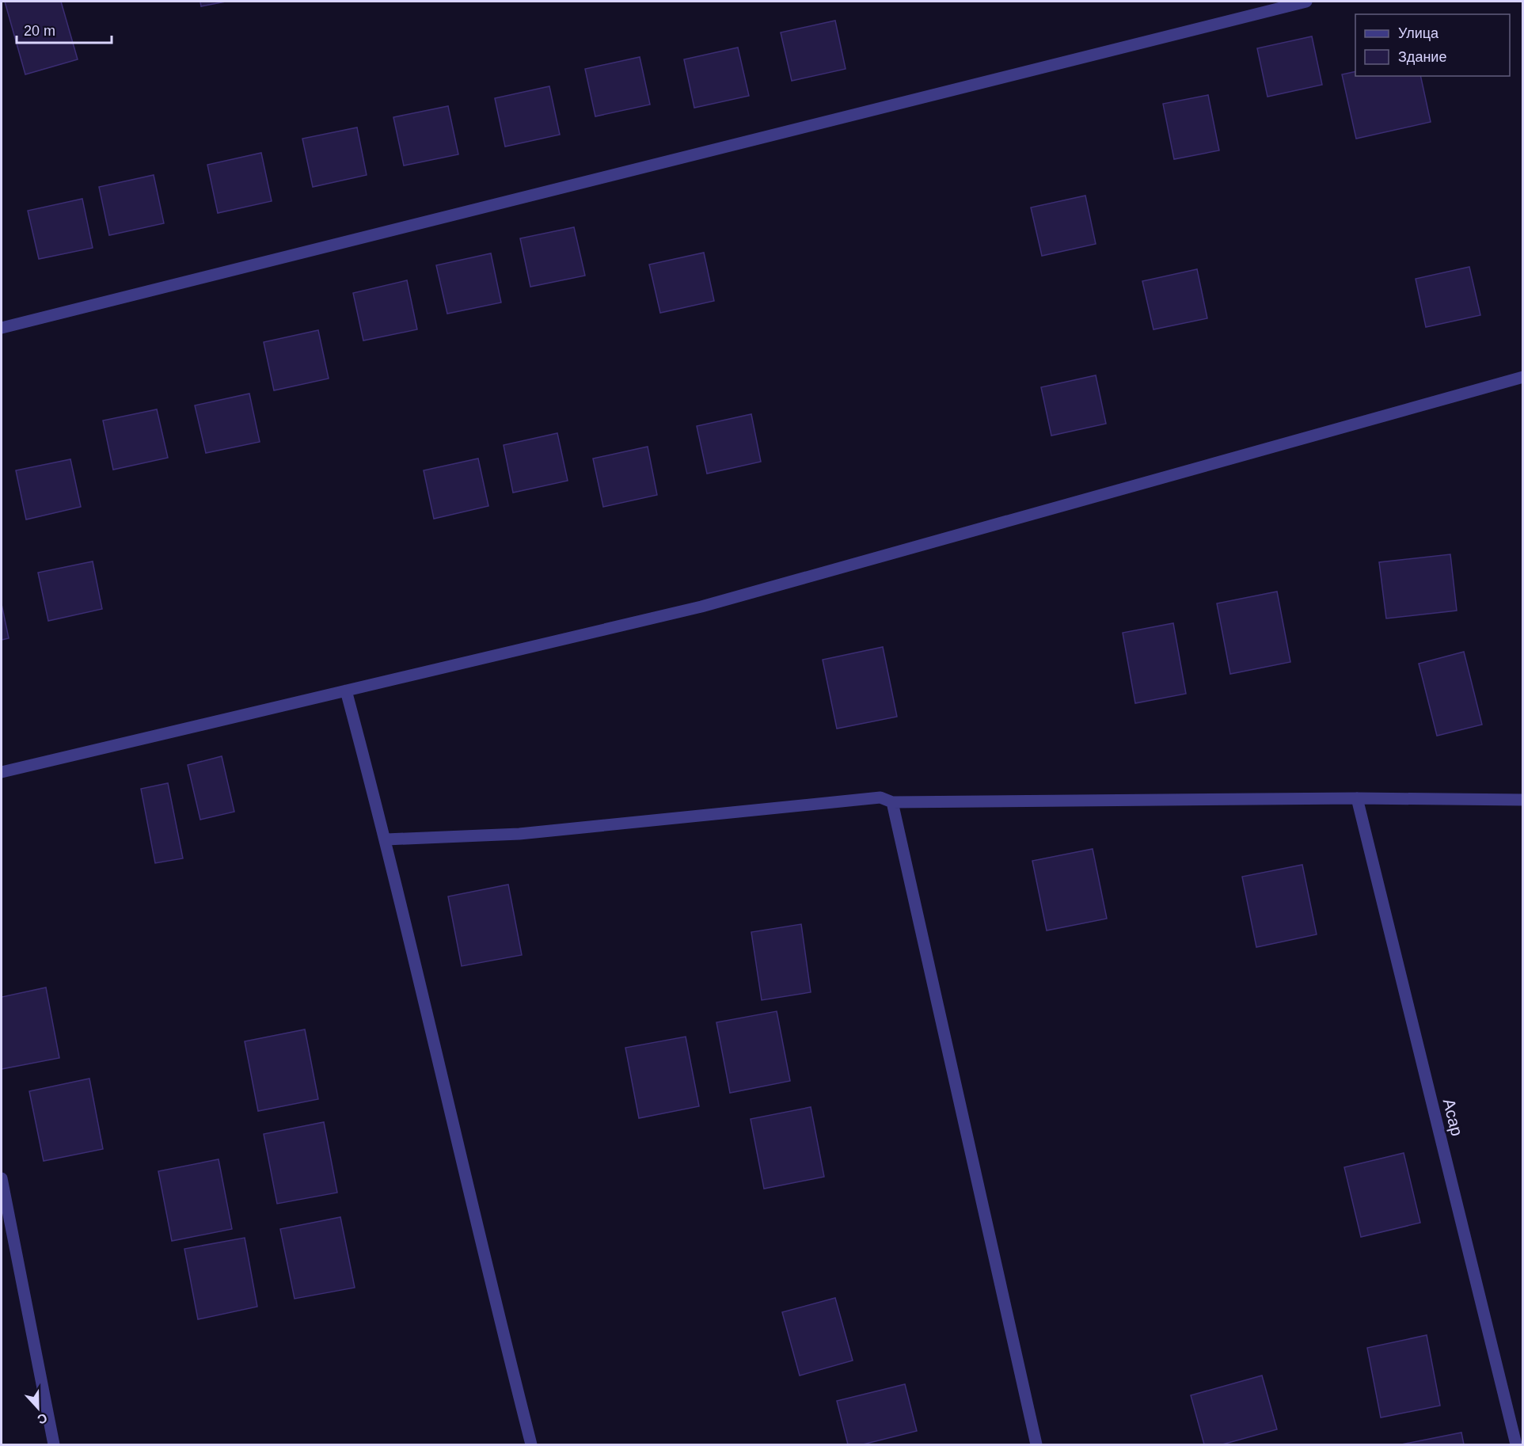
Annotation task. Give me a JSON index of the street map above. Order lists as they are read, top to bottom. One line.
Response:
{"streets":{"street":["Асар"]},"legend":["Улица","Здание"],"scale_bar":"20 m","north":"bottom"}
